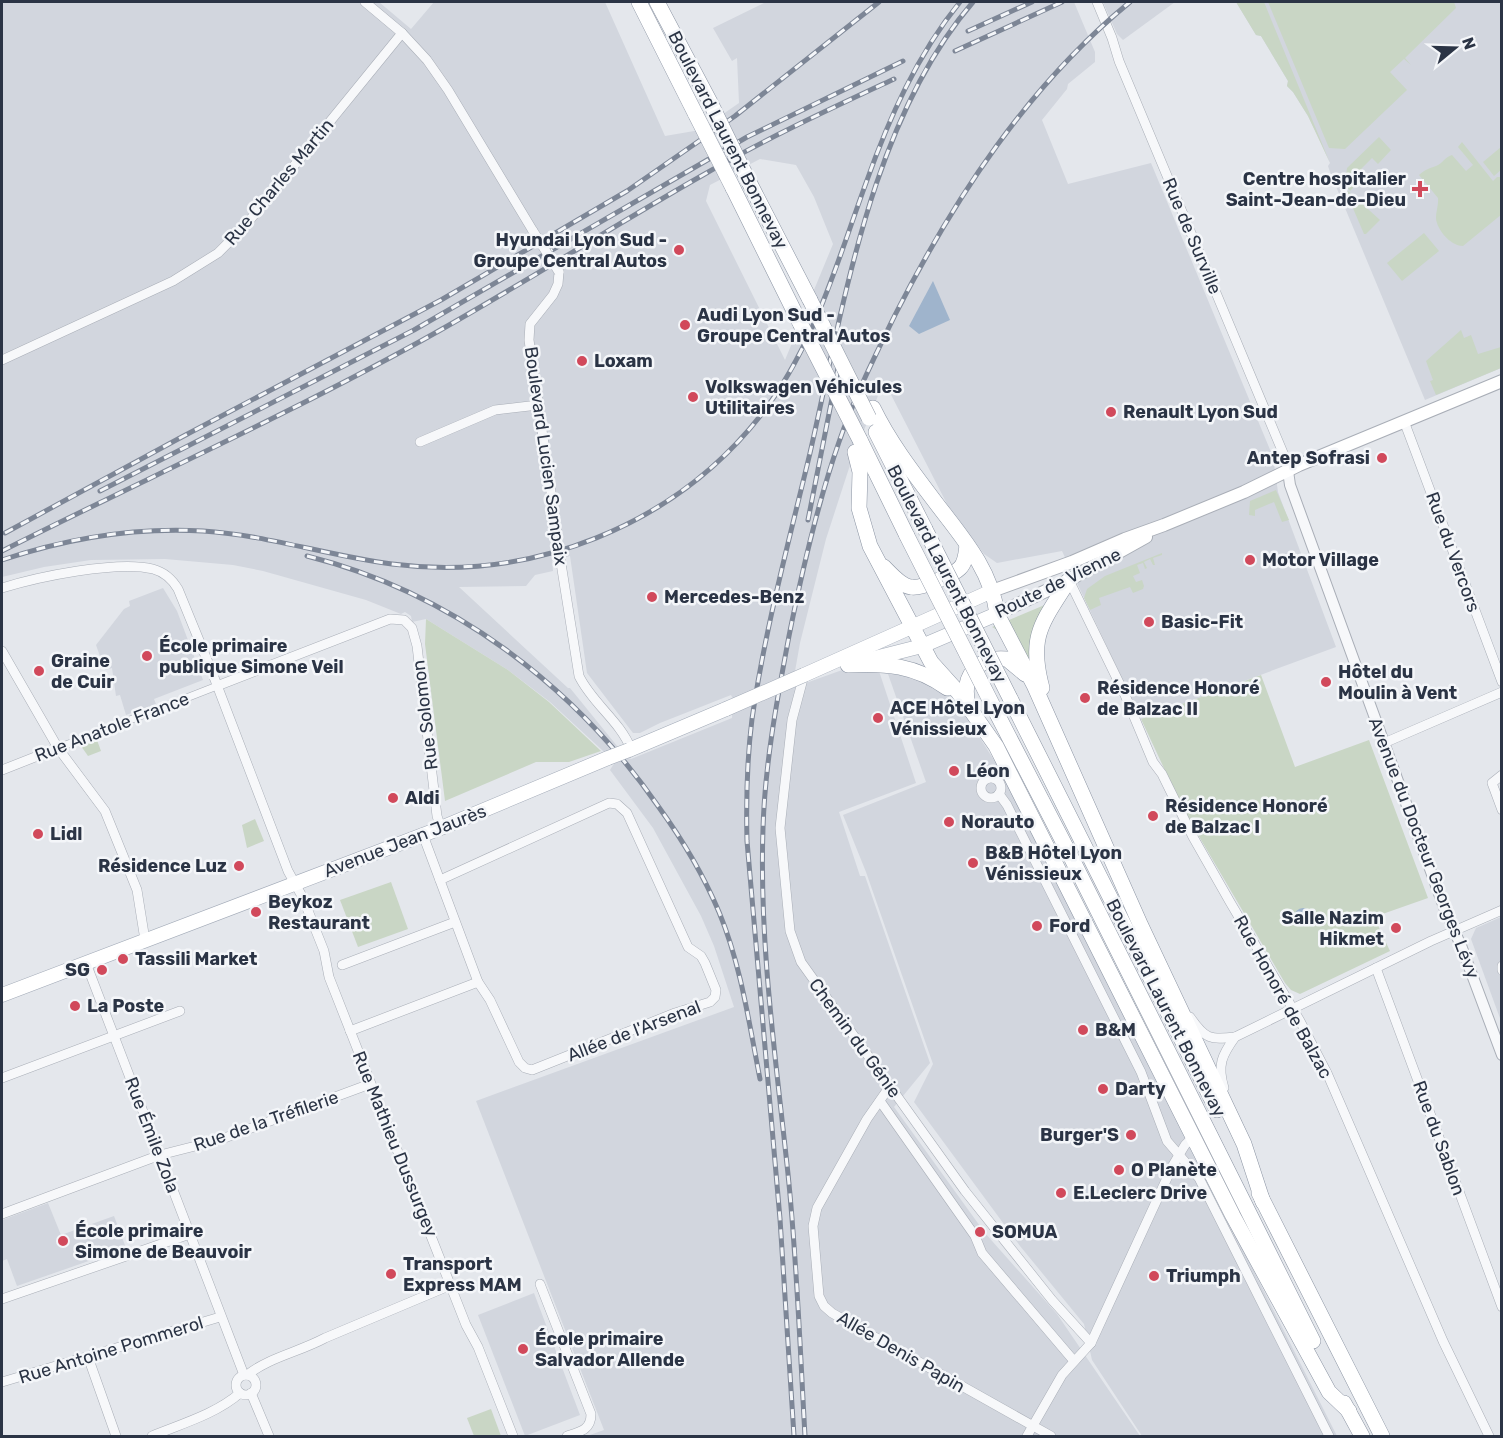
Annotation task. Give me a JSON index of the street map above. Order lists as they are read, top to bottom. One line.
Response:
{"streets":{"highway":["Boulevard Laurent Bonnevay"],"main road":["Route de Vienne","Avenue Jean Jaurès"],"street":["Rue Charles Martin","Rue de Surville","Boulevard Lucien Sampaix","Rue du Vercors","Rue Solomon","Rue Anatole France","Avenue du Docteur Georges Lévy","Rue Honoré de Balzac","Allée de l'Arsenal","Chemin du Génie","Rue de la Tréfilerie","Rue Émile Zola","Rue du Sablon","Rue Mathieu Dussurgey","Rue Antoine Pommerol","Allée Denis Papin"]},"crossings":[["Rue Charles Martin","Boulevard Lucien Sampaix"],["Rue de Surville","Route de Vienne"],["Rue de Surville","Avenue du Docteur Georges Lévy"],["Boulevard Lucien Sampaix","Avenue Jean Jaurès"],["Rue du Vercors","Route de Vienne"],["Route de Vienne","Avenue Jean Jaurès"],["Route de Vienne","Avenue du Docteur Georges Lévy"],["Route de Vienne","Rue Honoré de Balzac"],["Route de Vienne","Chemin du Génie"],["Rue Solomon","Rue Anatole France"],["Rue Solomon","Avenue Jean Jaurès"],["Rue Anatole France","Rue Mathieu Dussurgey"],["Avenue Jean Jaurès","Allée de l'Arsenal"],["Avenue Jean Jaurès","Chemin du Génie"],["Avenue Jean Jaurès","Rue Émile Zola"],["Avenue Jean Jaurès","Rue Mathieu Dussurgey"],["Chemin du Génie","Allée Denis Papin"],["Rue de la Tréfilerie","Rue Émile Zola"],["Rue de la Tréfilerie","Rue Mathieu Dussurgey"],["Rue Émile Zola","Rue Antoine Pommerol"]],"places":{"health":["Centre hospitalier Saint-Jean-de-Dieu"],"other":["Hyundai Lyon Sud - Groupe Central Autos","Audi Lyon Sud - Groupe Central Autos","Loxam","Volkswagen Véhicules Utilitaires","Renault Lyon Sud","Antep Sofrasi","Motor Village","Mercedes-Benz","Basic-Fit","École primaire publique Simone Veil","Graine de Cuir","Hôtel du Moulin à Vent","Résidence Honoré de Balzac II","ACE Hôtel Lyon Vénissieux","Léon","Aldi","Résidence Honoré de Balzac I","Norauto","Lidl","B&B Hôtel Lyon Vénissieux","Résidence Luz","Beykoz Restaurant","Ford","Salle Nazim Hikmet","Tassili Market","SG","La Poste","B&M","Darty","Burger'S","O Planète","E.Leclerc Drive","SOMUA","École primaire Simone de Beauvoir","Transport Express MAM","Triumph","École primaire Salvador Allende"]},"north":"right"}
